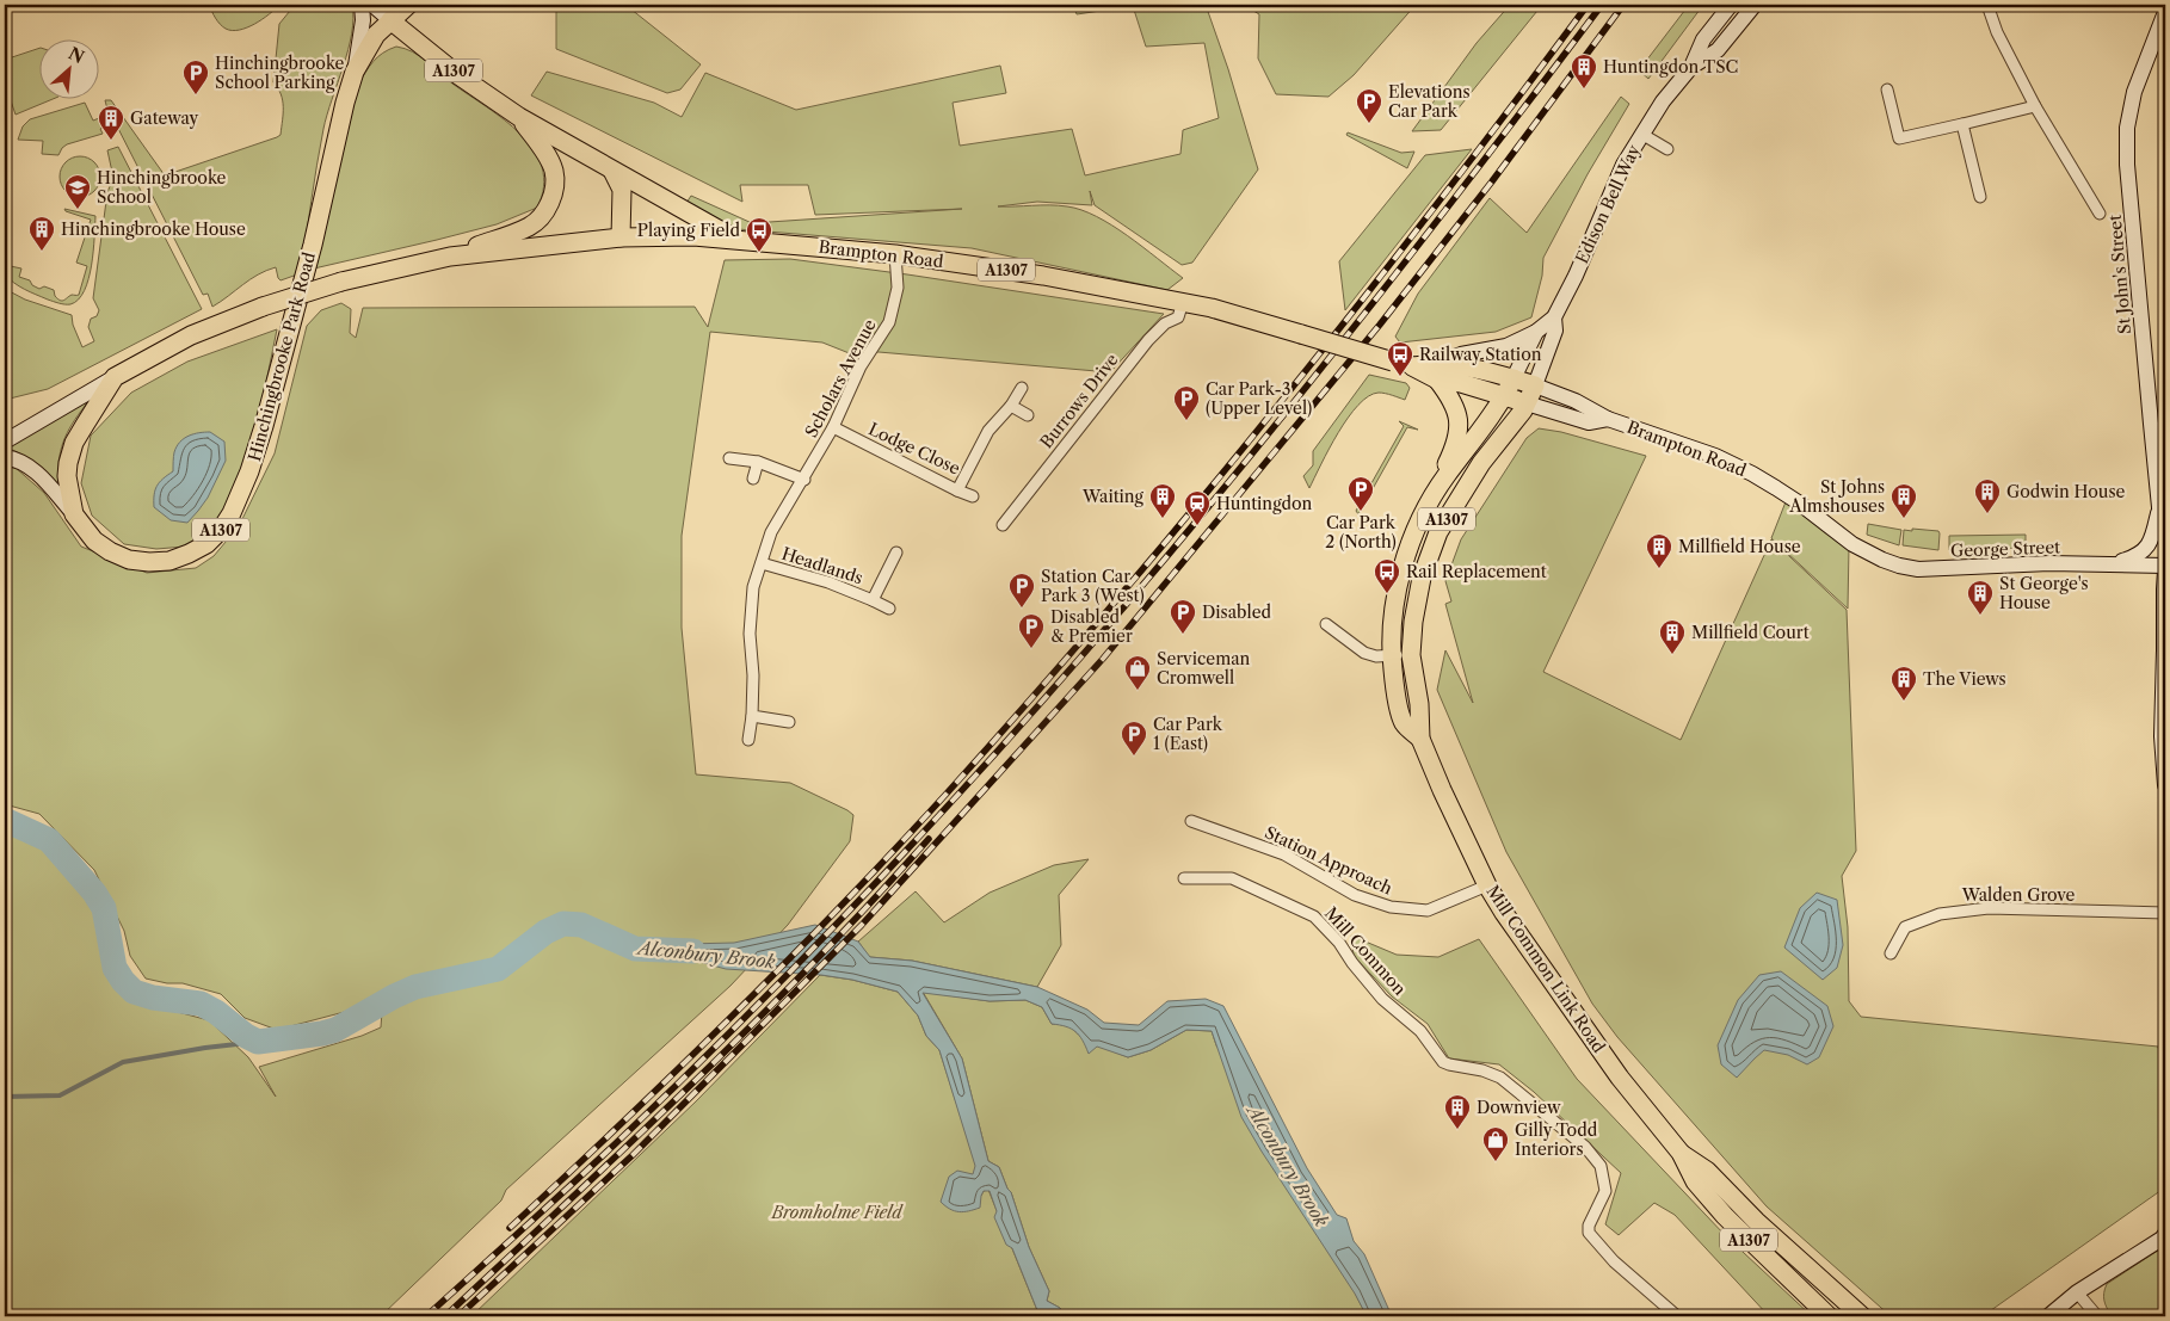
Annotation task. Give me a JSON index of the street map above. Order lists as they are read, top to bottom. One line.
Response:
{"streets":{"main road":["A1307","Edison Bell Way","Brampton Road","St John's Street","Hinchingbrooke Park Road","George Street","Mill Common Link Road"],"street":["Scholars Avenue","Burrows Drive","Lodge Close","Headlands","Station Approach","Walden Grove","Mill Common"]},"crossings":[["A1307","Edison Bell Way"],["A1307","Brampton Road"],["A1307","Hinchingbrooke Park Road"],["A1307","Mill Common Link Road"],["Edison Bell Way","Brampton Road"],["Edison Bell Way","Mill Common Link Road"],["Brampton Road","Scholars Avenue"],["Brampton Road","Burrows Drive"],["Brampton Road","George Street"],["Brampton Road","Mill Common Link Road"],["Scholars Avenue","Lodge Close"],["Scholars Avenue","Headlands"],["Station Approach","Mill Common Link Road"]],"water":["Alconbury Brook"],"parks":["Bromholme Field"],"places":{"building":["Huntingdon TSC","Gateway","Hinchingbrooke House","Godwin House","Waiting","St Johns Almshouses","Millfield House","St George's House","Millfield Court","The Views","Downview"],"parking":["Hinchingbrooke School Parking","Elevations Car Park","Car Park-3 (Upper Level)","Car Park 2 (North)","Station Car Park 3 (West)","Disabled","Disabled & Premier","Car Park 1 (East)"],"school or university":["Hinchingbrooke School"],"bus stop":["Playing Field","Railway Station","Rail Replacement"],"station":["Huntingdon"],"shop":["Serviceman Cromwell","Gilly Todd Interiors"]},"north":"top right"}
